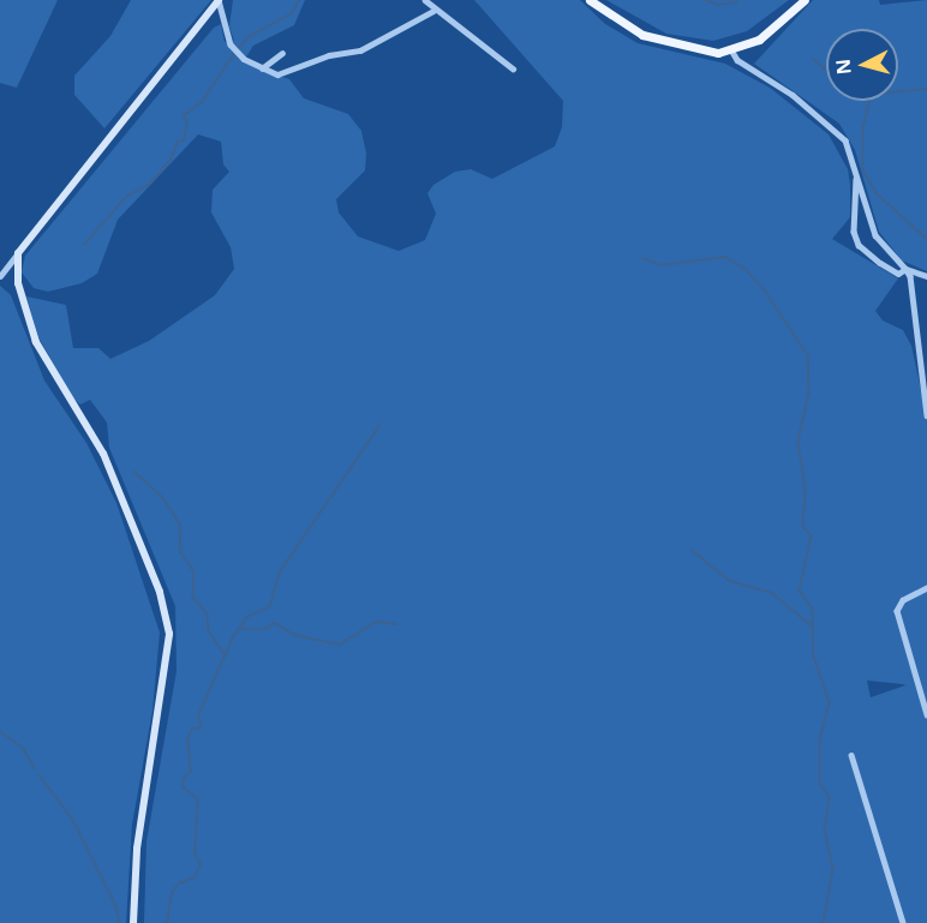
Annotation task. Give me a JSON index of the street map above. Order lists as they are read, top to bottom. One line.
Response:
{"north":"left"}
